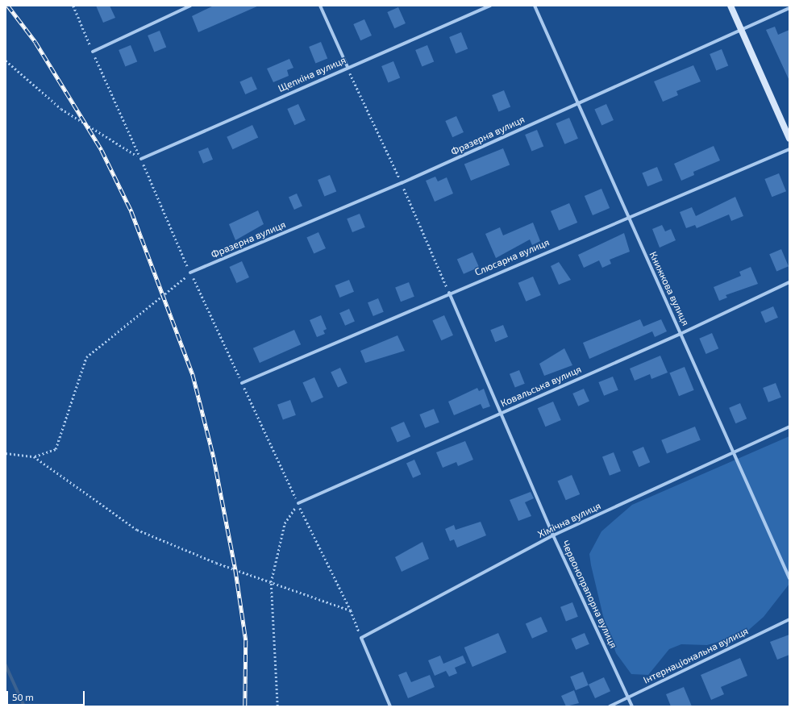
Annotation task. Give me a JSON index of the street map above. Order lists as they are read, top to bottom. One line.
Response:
{"streets":{"street":["Щепкіна вулиця","Фразерна вулиця","Слюсарна вулиця","Книжкова вулиця","Ковальська вулиця","Хімічна вулиця","Червонопрапорна вулиця","Інтернаціональна вулиця"]},"crossings":[["Фразерна вулиця","Книжкова вулиця"],["Слюсарна вулиця","Книжкова вулиця"],["Слюсарна вулиця","Червонопрапорна вулиця"],["Книжкова вулиця","Ковальська вулиця"],["Книжкова вулиця","Хімічна вулиця"],["Ковальська вулиця","Червонопрапорна вулиця"],["Хімічна вулиця","Червонопрапорна вулиця"],["Червонопрапорна вулиця","Інтернаціональна вулиця"]],"scale_bar":"50 m"}
